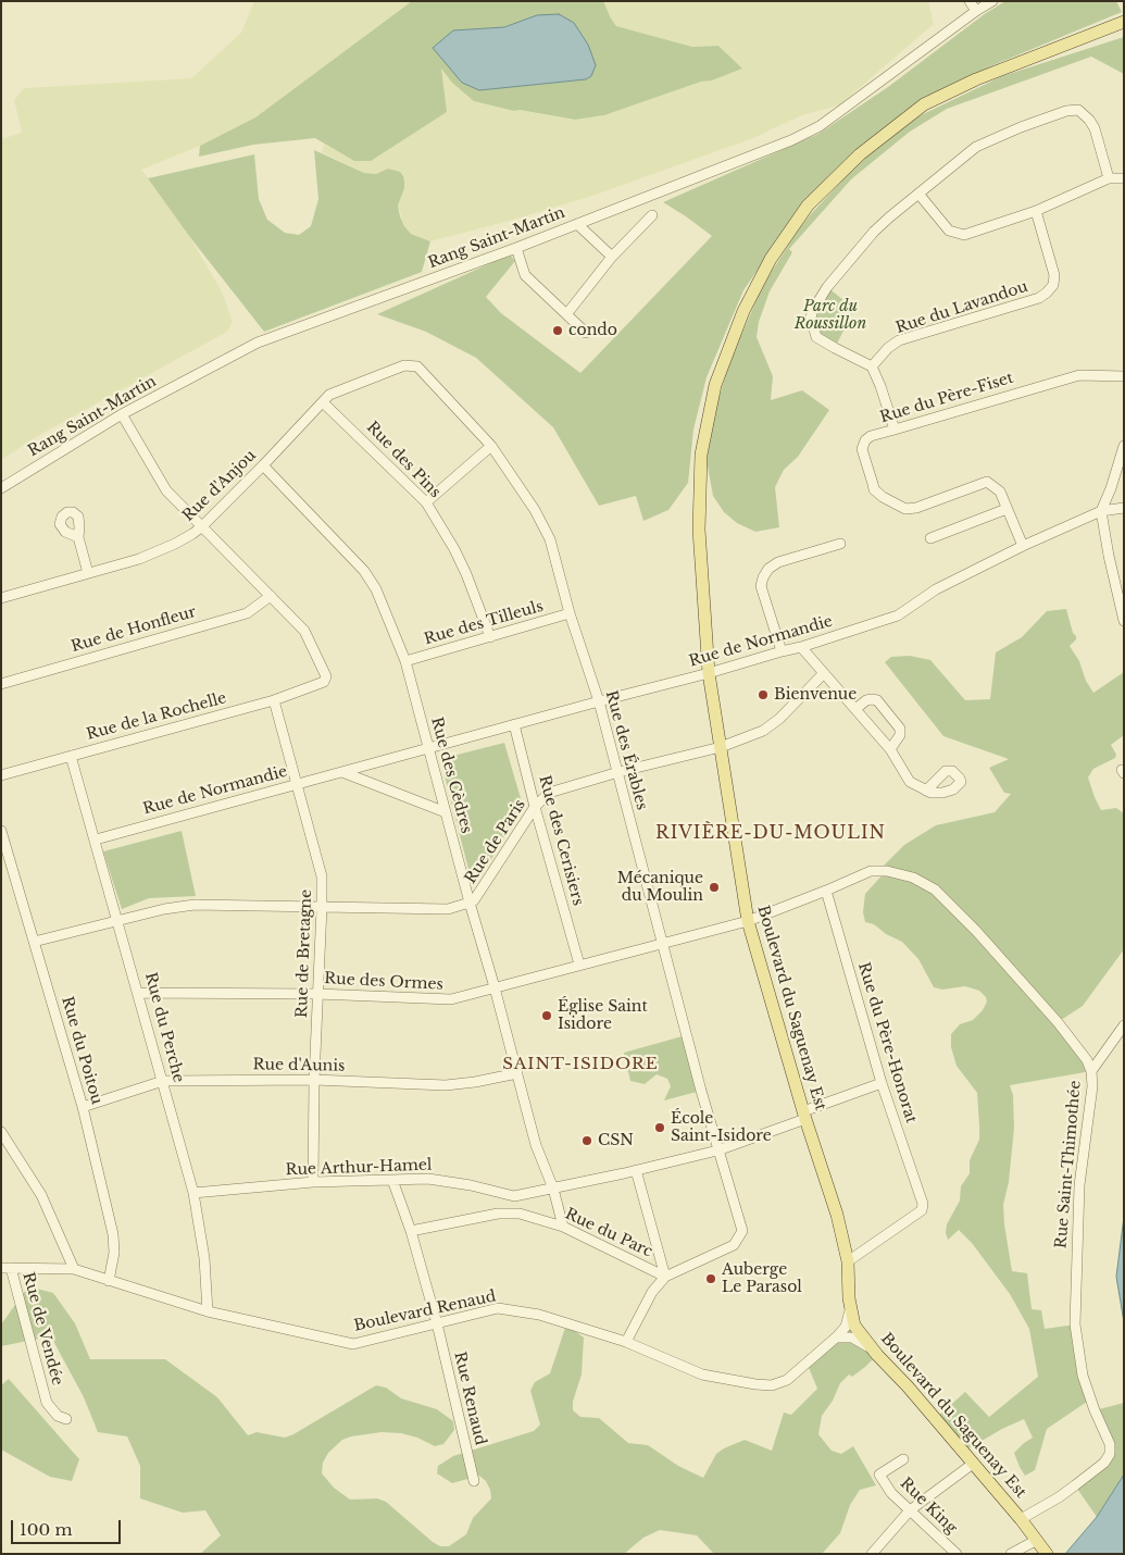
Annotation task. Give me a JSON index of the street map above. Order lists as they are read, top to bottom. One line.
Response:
{"streets":{"main road":["Boulevard du Saguenay Est"],"street":["Rang Saint-Martin","Rue du Lavandou","Rue du Père-Fiset","Rue des Pins","Rue d'Anjou","Rue des Tilleuls","Rue de Honfleur","Rue de Normandie","Rue de la Rochelle","Rue des Érables","Rue des Cèdres","Rue des Cerisiers","Rue de Paris","Rue de Bretagne","Rue des Ormes","Rue du Perche","Rue du Père-Honorat","Rue du Poitou","Rue d'Aunis","Rue Saint-Thimothée","Rue Arthur-Hamel","Rue du Parc","Boulevard Renaud","Rue de Vendée","Rue Renaud","Rue King"]},"crossings":[["Rue du Père-Fiset","Rue de Normandie"],["Rue des Pins","Rue d'Anjou"],["Rue des Pins","Rue des Tilleuls"],["Rue d'Anjou","Rue des Érables"],["Rue d'Anjou","Rue des Cèdres"],["Rue des Tilleuls","Rue des Érables"],["Rue des Tilleuls","Rue des Cèdres"],["Rue de Honfleur","Rue de la Rochelle"],["Rue de Normandie","Rue des Érables"],["Rue de Normandie","Rue des Cèdres"],["Rue de Normandie","Rue des Cerisiers"],["Rue de Normandie","Rue de Bretagne"],["Rue de Normandie","Boulevard du Saguenay Est"],["Rue de Normandie","Rue du Perche"],["Rue de la Rochelle","Rue de Bretagne"],["Rue de la Rochelle","Rue du Perche"],["Rue des Érables","Rue de Paris"],["Rue des Érables","Rue des Ormes"],["Rue des Érables","Rue Arthur-Hamel"],["Rue des Érables","Rue du Parc"],["Rue des Cèdres","Rue de Paris"],["Rue des Cèdres","Rue des Ormes"],["Rue des Cèdres","Rue d'Aunis"],["Rue des Cèdres","Rue Arthur-Hamel"],["Rue des Cèdres","Rue du Parc"],["Rue des Cerisiers","Rue de Paris"],["Rue des Cerisiers","Rue des Ormes"],["Rue de Paris","Rue de Bretagne"],["Rue de Paris","Boulevard du Saguenay Est"],["Rue de Paris","Rue du Perche"],["Rue de Paris","Rue du Poitou"],["Rue de Bretagne","Rue des Ormes"],["Rue de Bretagne","Rue d'Aunis"],["Rue de Bretagne","Rue Arthur-Hamel"],["Rue des Ormes","Boulevard du Saguenay Est"],["Rue des Ormes","Rue du Perche"],["Rue des Ormes","Rue Saint-Thimothée"],["Boulevard du Saguenay Est","Rue du Père-Honorat"],["Boulevard du Saguenay Est","Rue Saint-Thimothée"],["Boulevard du Saguenay Est","Rue Arthur-Hamel"],["Boulevard du Saguenay Est","Boulevard Renaud"],["Rue du Perche","Rue d'Aunis"],["Rue du Perche","Rue Arthur-Hamel"],["Rue du Perche","Boulevard Renaud"],["Rue du Père-Honorat","Rue Saint-Thimothée"],["Rue du Père-Honorat","Rue Arthur-Hamel"],["Rue du Poitou","Rue d'Aunis"],["Rue du Poitou","Boulevard Renaud"],["Rue Arthur-Hamel","Rue Renaud"],["Rue du Parc","Rue Renaud"],["Boulevard Renaud","Rue de Vendée"],["Boulevard Renaud","Rue Renaud"]],"districts":["RIVIÈRE-DU-MOULIN","SAINT-ISIDORE"],"parks":["Parc du Roussillon"],"places":["condo","Bienvenue","Mécanique du Moulin","Église Saint Isidore","École Saint-Isidore","CSN","Auberge Le Parasol"],"scale_bar":"100 m"}
